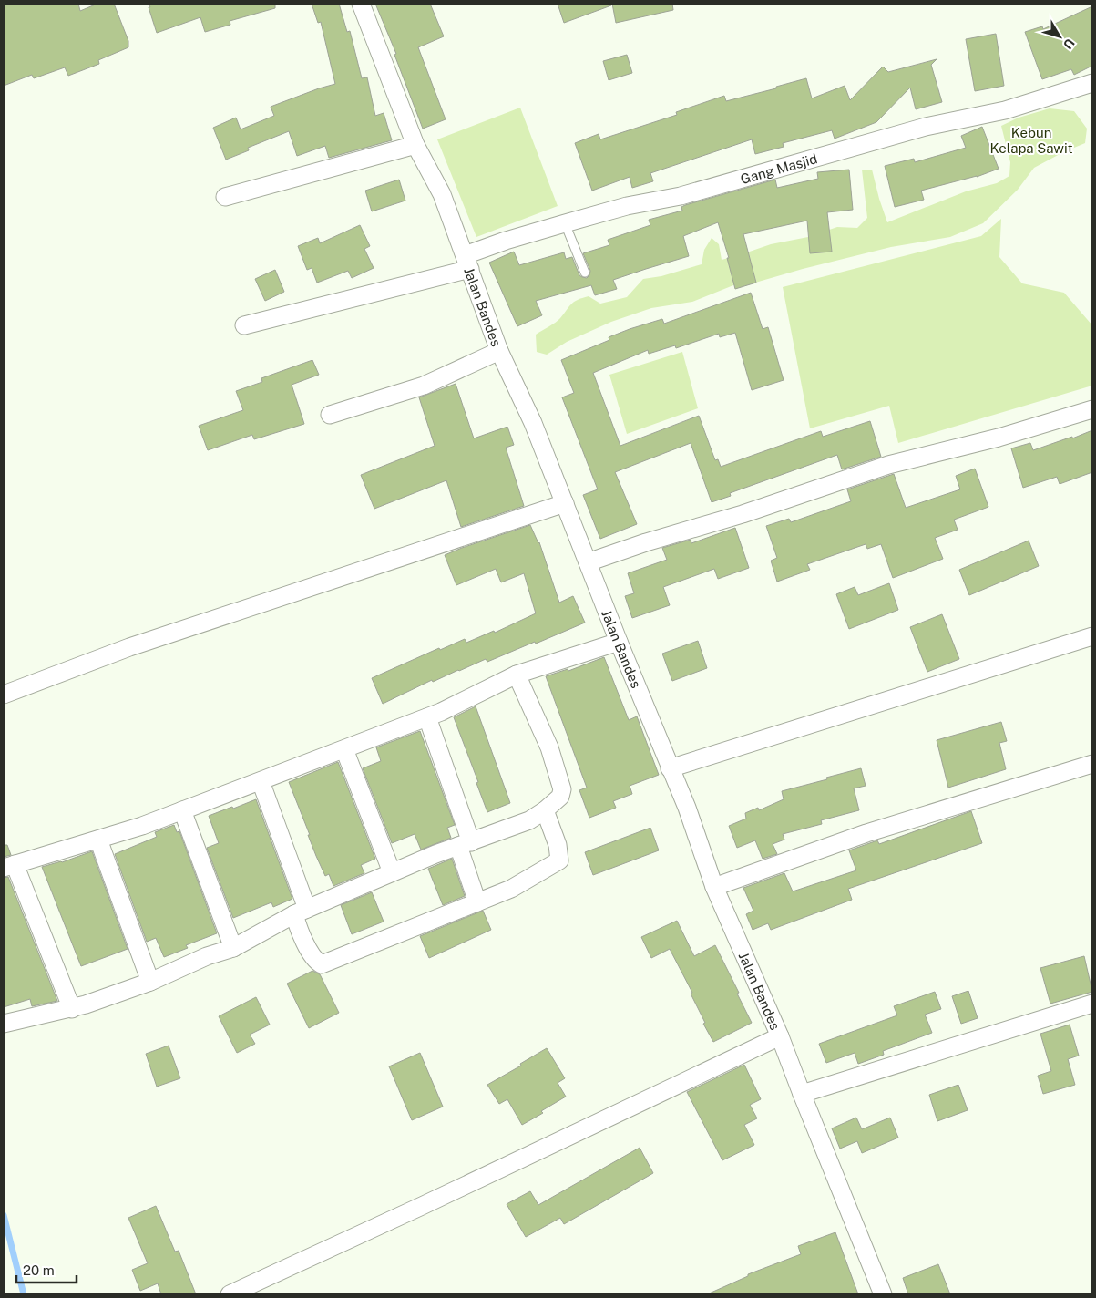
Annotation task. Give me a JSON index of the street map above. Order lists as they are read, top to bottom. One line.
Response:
{"streets":{"street":["Gang Masjid","Jalan Bandes"]},"crossings":[["Gang Masjid","Jalan Bandes"]],"parks":["Kebun Kelapa Sawit"],"scale_bar":"20 m","north":"bottom right"}
